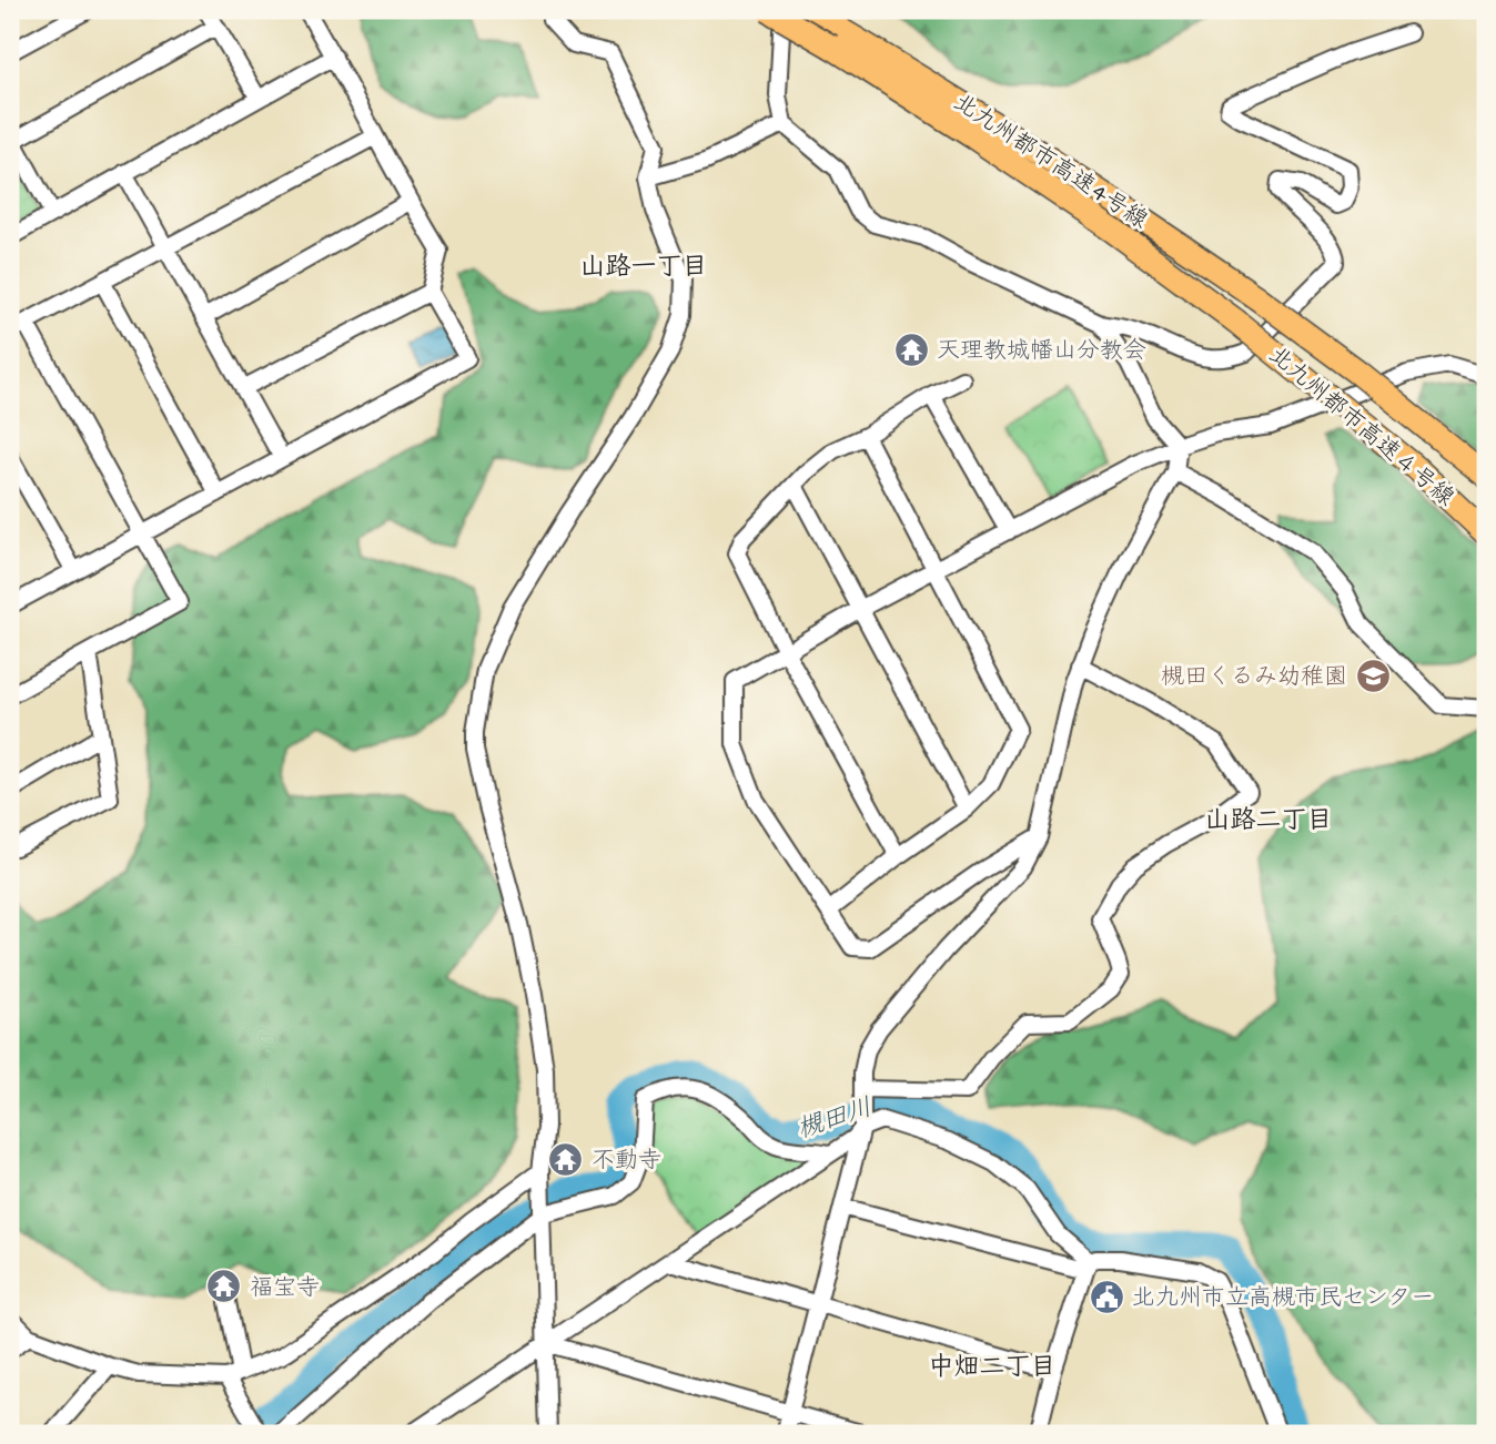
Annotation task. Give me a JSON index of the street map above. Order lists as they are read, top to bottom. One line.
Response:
{"streets":{"highway":["北九州都市高速4号線","北九州都市高速４号線"]},"crossings":[["北九州都市高速4号線","北九州都市高速４号線"]],"districts":["山路一丁目","山路二丁目","中畑二丁目"],"water":["槻田川"],"places":{"temple":["天理教城幡山分教会","不動寺","福宝寺"],"school or university":["槻田くるみ幼稚園"],"public building":["北九州市立高槻市民センター"]}}
